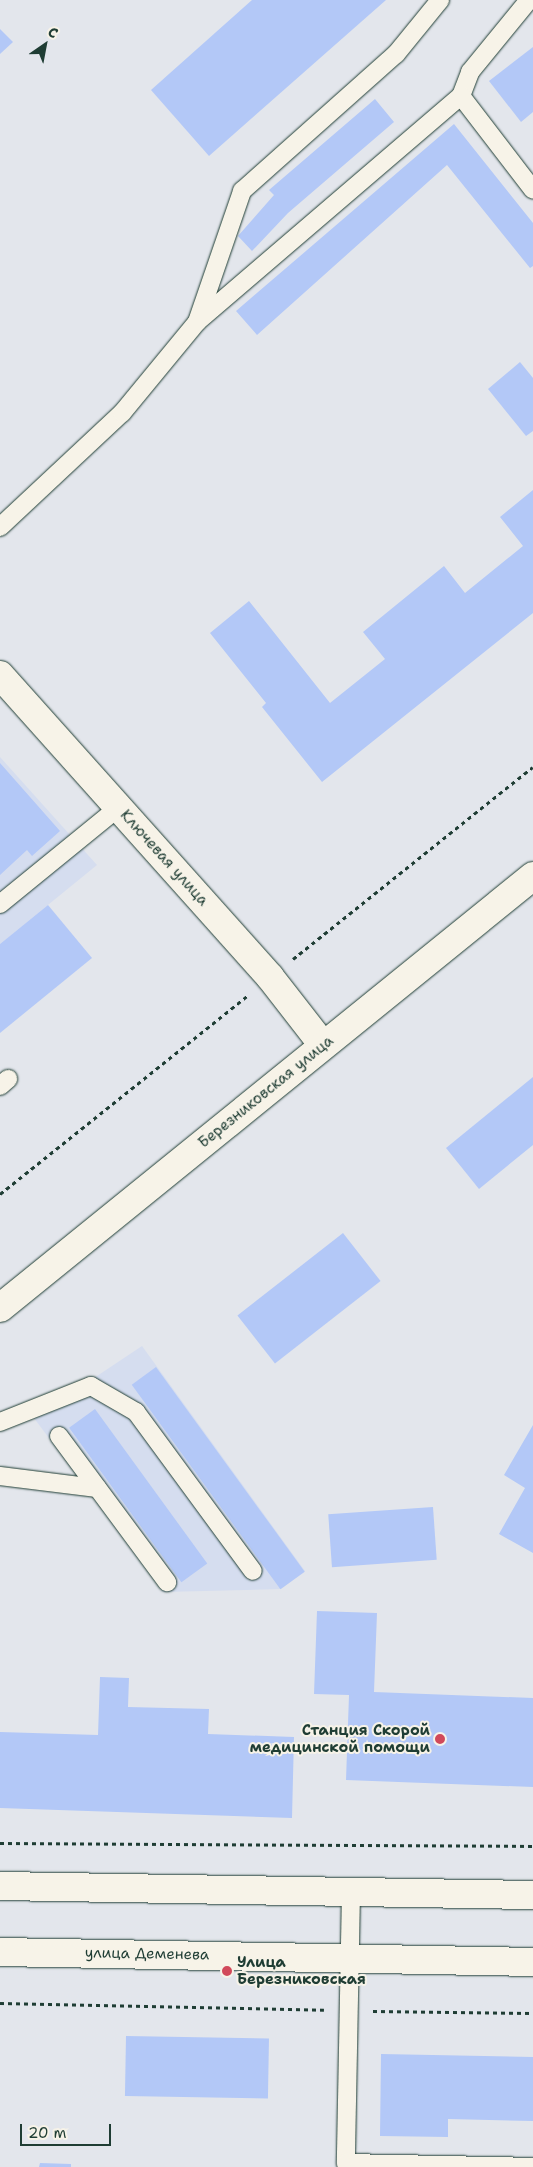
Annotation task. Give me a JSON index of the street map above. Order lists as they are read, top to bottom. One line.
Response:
{"streets":{"main road":["Ключевая улица","Березниковская улица","улица Деменева"]},"crossings":[["Ключевая улица","Березниковская улица"]],"places":["Станция Скорой медицинской помощи","Улица Березниковская"],"scale_bar":"20 m","north":"top right"}
